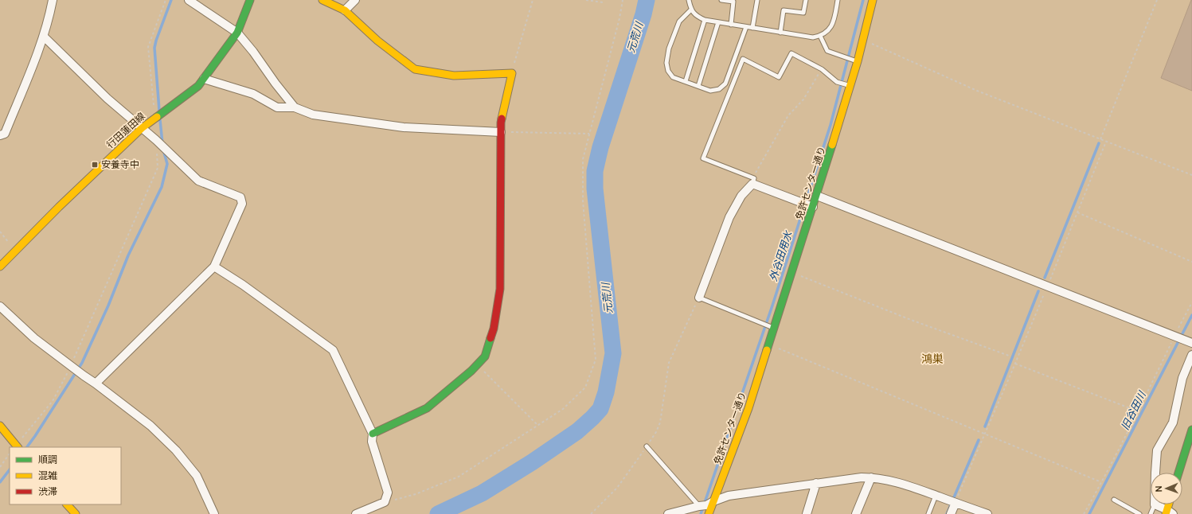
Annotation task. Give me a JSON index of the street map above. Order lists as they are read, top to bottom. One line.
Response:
{"streets":{"street":["行田蓮田線","免許センター通り"]},"districts":["鴻巣"],"water":["元荒川","外谷田用水","旧谷田川"],"places":{"transit":["安養寺中"]},"legend":["順調","混雑","渋滞"],"north":"left"}
